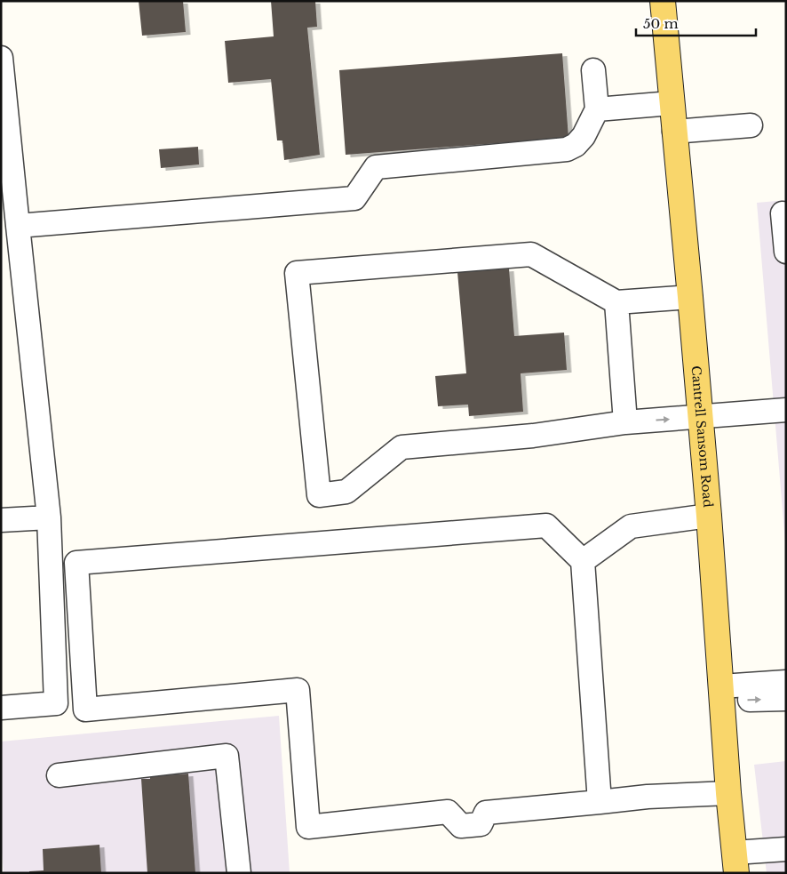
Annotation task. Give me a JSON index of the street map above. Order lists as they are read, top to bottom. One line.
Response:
{"streets":{"main road":["Cantrell Sansom Road"]},"scale_bar":"50 m"}
